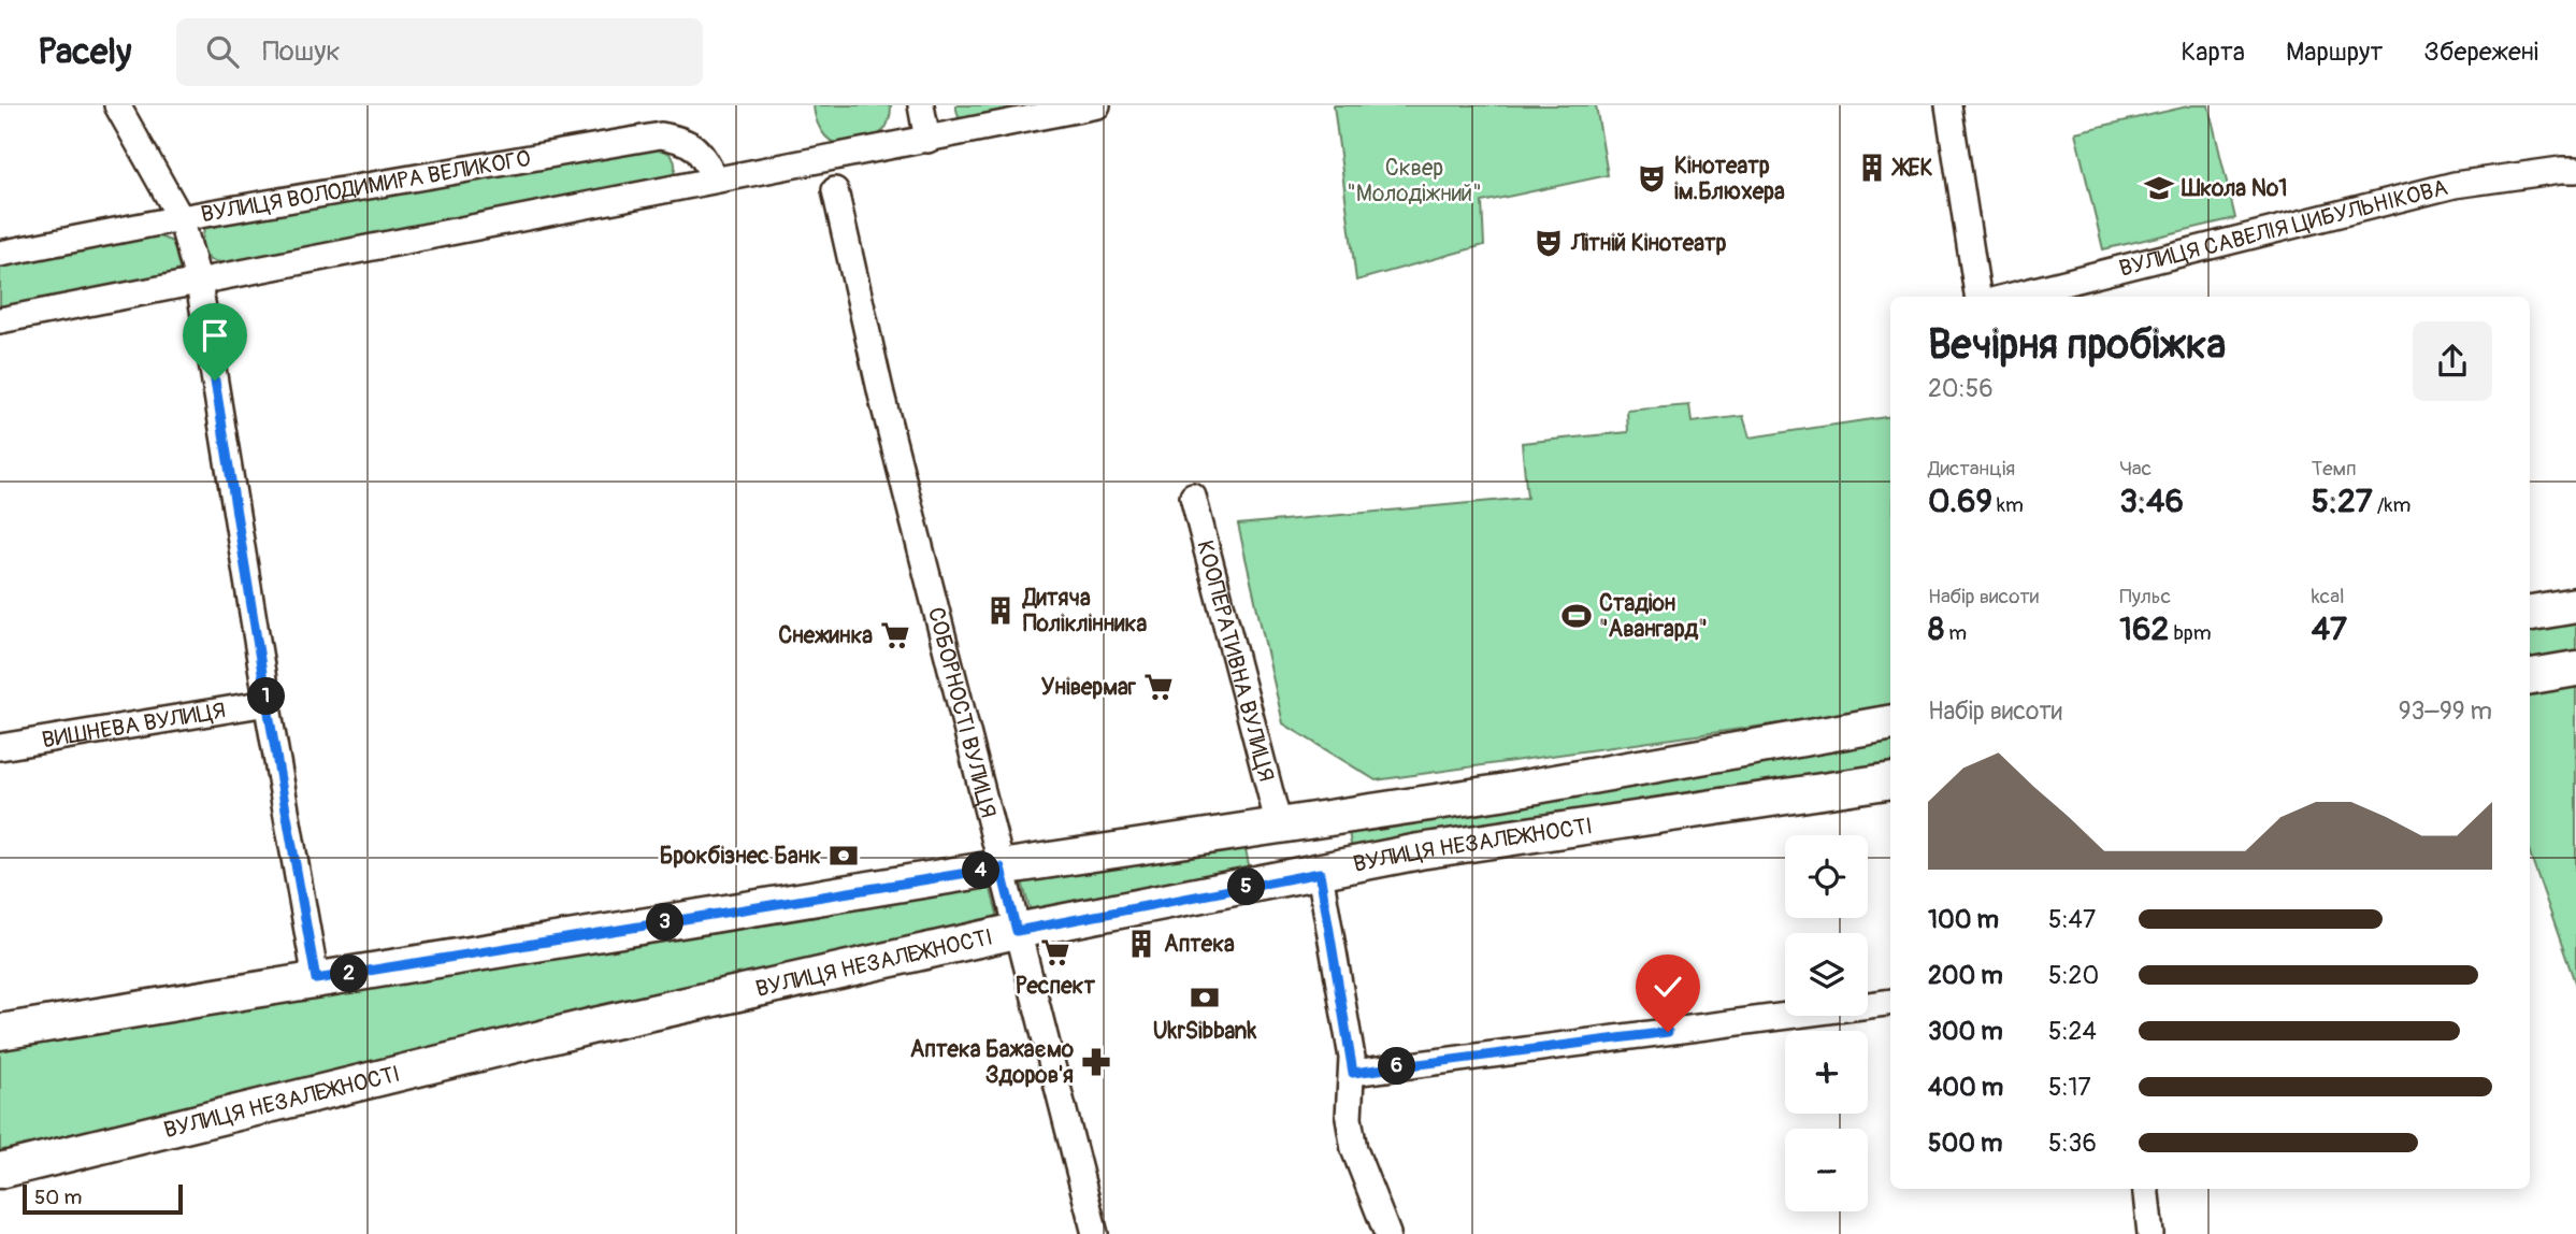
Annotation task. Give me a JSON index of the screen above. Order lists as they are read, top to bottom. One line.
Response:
{"streets":{"street":["ВУЛИЦЯ ВОЛОДИМИРА ВЕЛИКОГО","ВУЛИЦЯ САВЕЛІЯ ЦИБУЛЬНІКОВА","КООПЕРАТИВНА ВУЛИЦЯ","СОБОРНОСТІ ВУЛИЦЯ","ВИШНЕВА ВУЛИЦЯ","ВУЛИЦЯ НЕЗАЛЕЖНОСТІ"]},"crossings":[["СОБОРНОСТІ ВУЛИЦЯ","ВУЛИЦЯ НЕЗАЛЕЖНОСТІ"]],"parks":["Сквер \"Молодіжний\""],"places":{"building":["ЖЕК","Дитяча Поліклінника","Аптека"],"theatre":["Кінотеатр ім.Блюхера","Літній Кінотеатр"],"school or university":["Школа №1"],"sports":["Стадіон \"Авангард\""],"supermarket":["Снежинка","Універмаг","Респект"],"bank":["Брокбізнес Банк","UkrSibbank"],"pharmacy":["Аптека Бажаємо Здоров'я"]},"scale_bar":"50 m","page":{"header":"Pacely","search":"Пошук","nav":["Карта","Маршрут","Збережені"],"heading":["Вечірня пробіжка","20:56"],"stats":[["Дистанція","0.69 km"],["Час","3:46"],["Темп","5:27 /km"],["Набір висоти","8 m"],["Пульс","162 bpm"],["kcal","47"]],"pins":["1","4","5","3","2","6"],"chart":["Набір висоти","93–99 m"],"map_buttons":["+","−"],"list":[{"name":"100 m","note":"5:47"},{"name":"200 m","note":"5:20"},{"name":"300 m","note":"5:24"},{"name":"400 m","note":"5:17"},{"name":"500 m","note":"5:36"}],"scale":"50 m"}}
